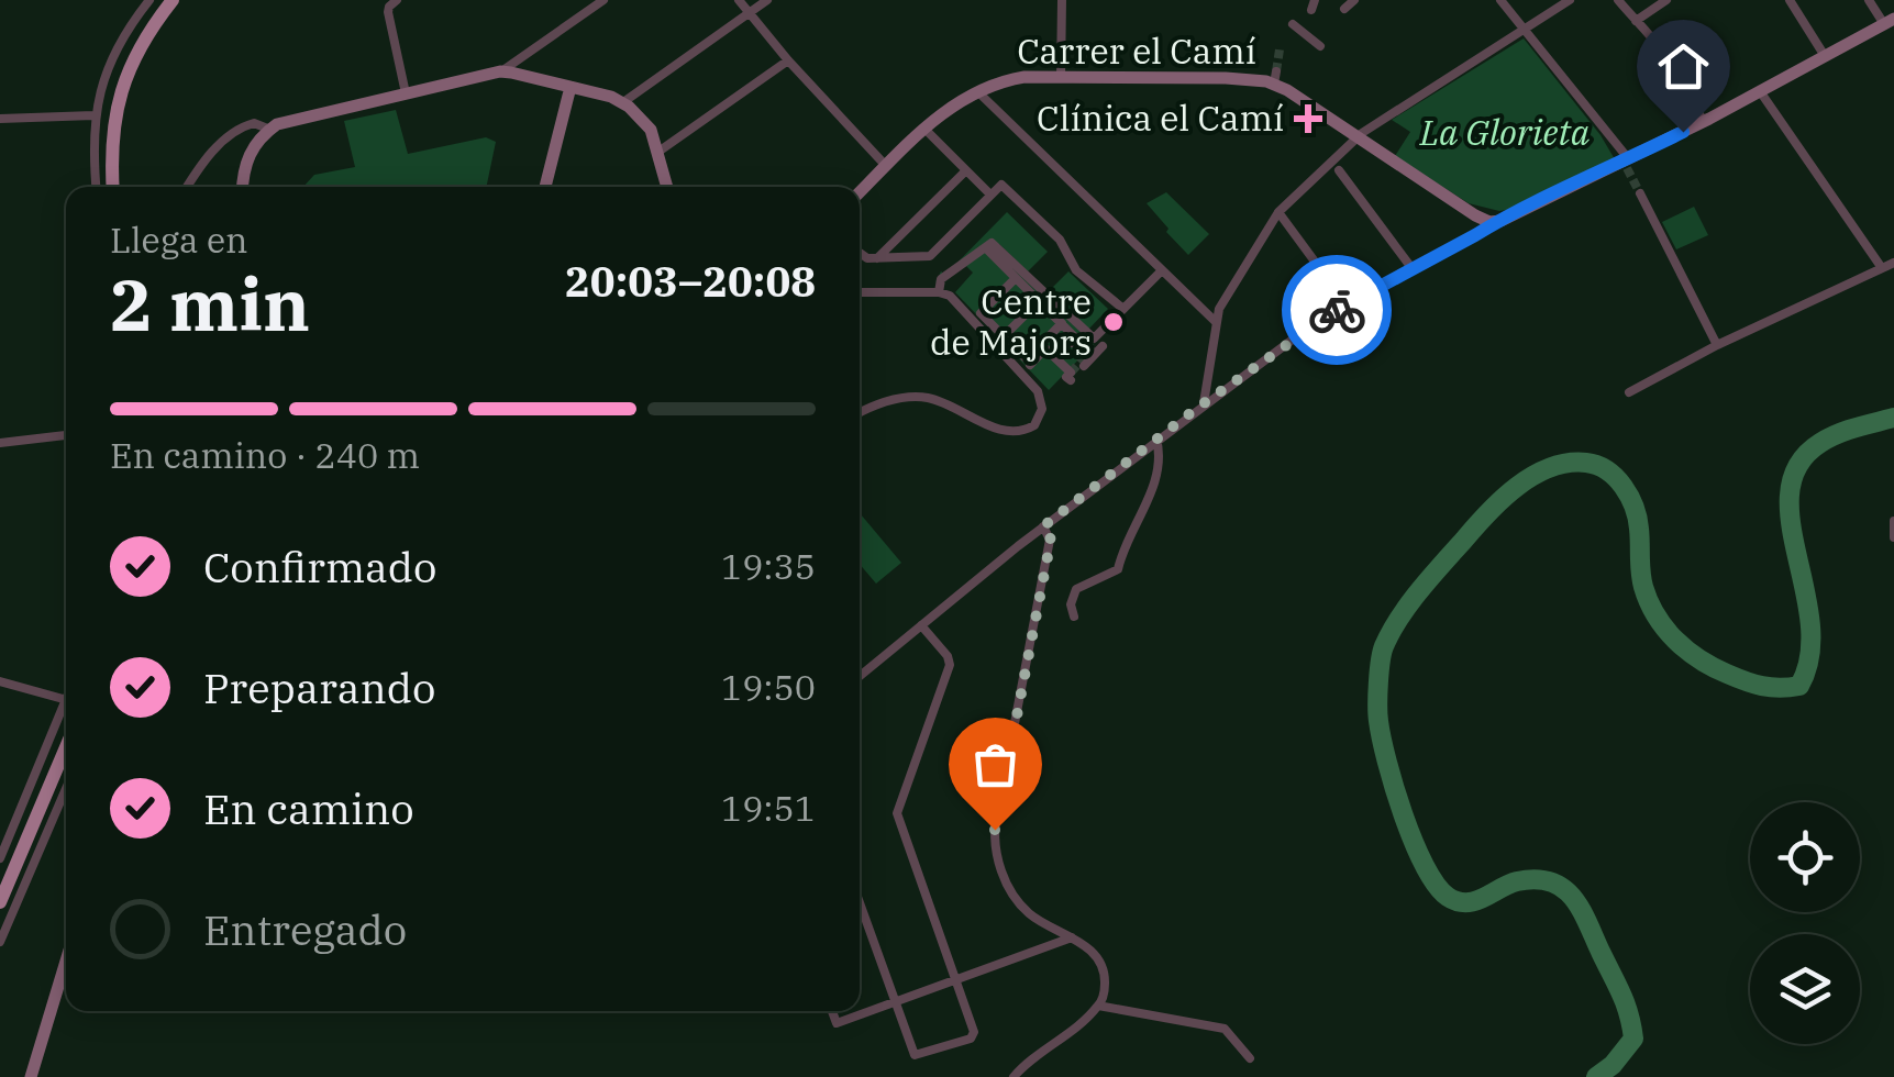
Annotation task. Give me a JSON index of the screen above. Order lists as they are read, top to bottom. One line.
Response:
{"streets":{"street":["Carrer el Camí"]},"parks":["La Glorieta"],"places":{"health":["Clínica el Camí"],"other":["Centre de Majors"]},"page":{"heading":["2 min","Llega en","20:03–20:08"],"bar":"En camino · 240 m","list":[["Confirmado","19:35"],["Preparando","19:50"],["En camino","19:51"],"Entregado"]}}
